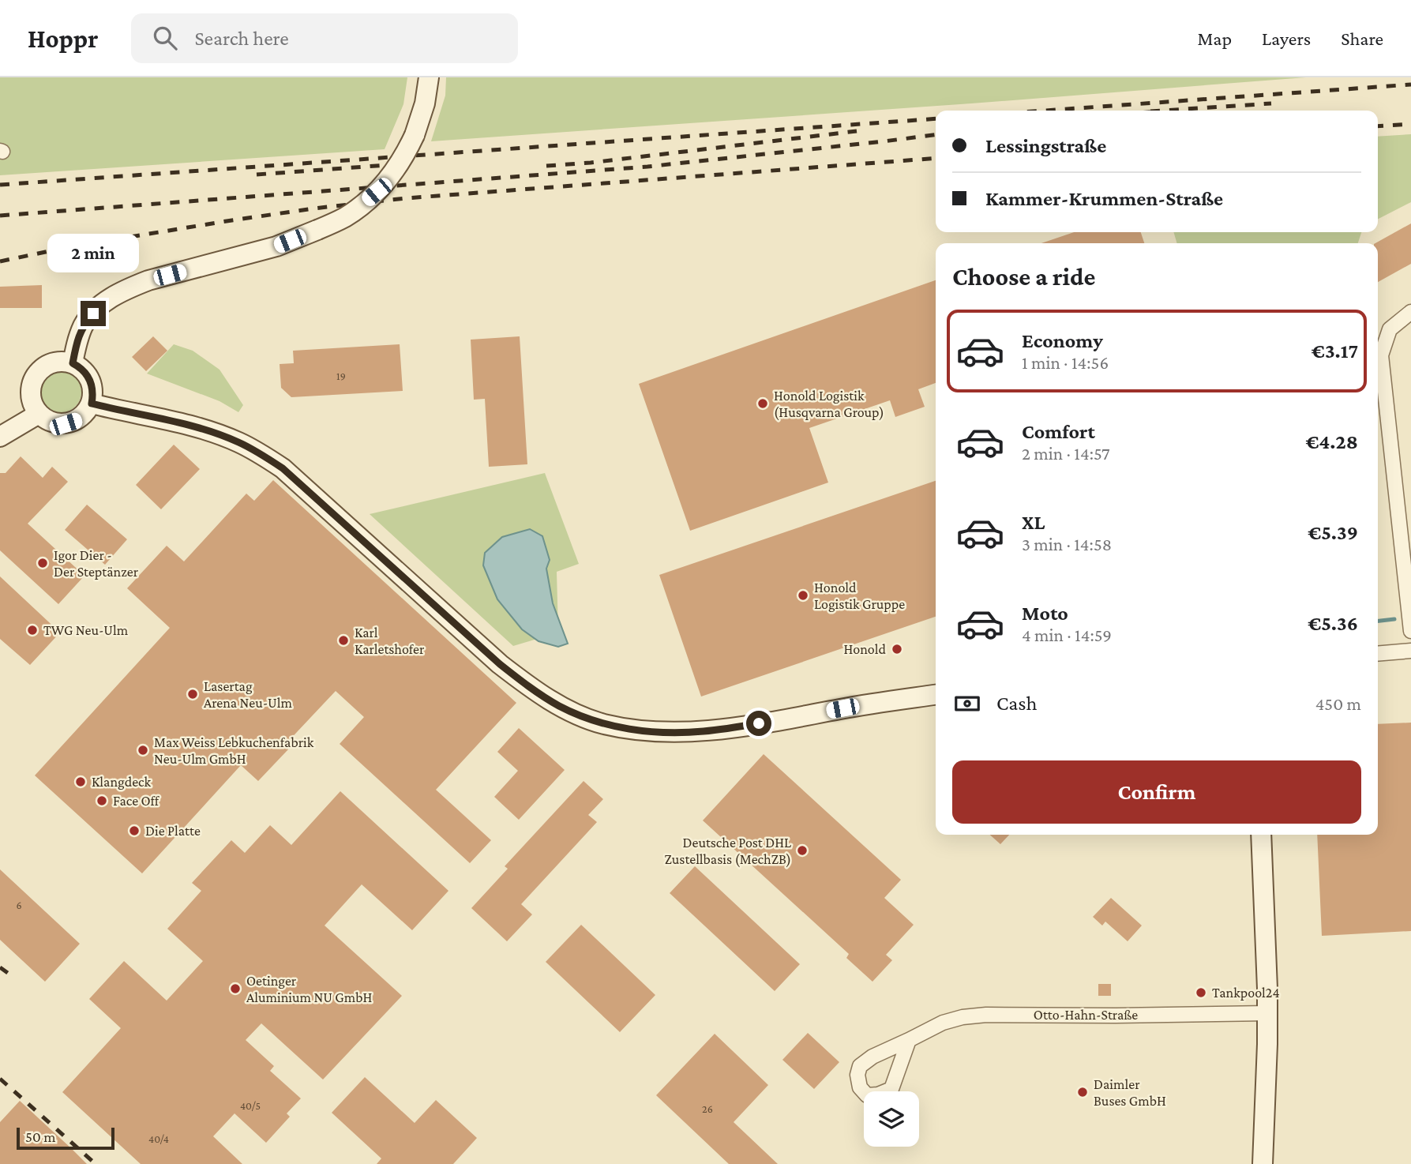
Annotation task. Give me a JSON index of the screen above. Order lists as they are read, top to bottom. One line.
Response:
{"streets":{"street":["Otto-Hahn-Straße"]},"places":["Honold Logistik (Husqvarna Group)","Igor Dier - Der Steptänzer","Honold Logistik Gruppe","TWG Neu-Ulm","Karl Karletshofer","Honold","Lasertag Arena Neu-Ulm","Max Weiss Lebkuchenfabrik Neu-Ulm GmbH","Klangdeck","Face Off","Die Platte","Deutsche Post DHL Zustellbasis (MechZB)","Oetinger Aluminium NU GmbH","Tankpool24","Daimler Buses GmbH"],"house_numbers":["19","6","40/5","26","40/4"],"scale_bar":"50 m","page":{"header":"Hoppr","search":"Search here","nav":["Map","Layers","Share"],"banner":["Lessingstraße","Kammer-Krummen-Straße"],"bubble":"2 min","heading":"Choose a ride","list":[{"name":"Economy","note":"1 min · 14:56","value":"€3.17"},{"name":"Comfort","note":"2 min · 14:57","value":"€4.28"},{"name":"XL","note":"3 min · 14:58","value":"€5.39"},{"name":"Moto","note":"4 min · 14:59","value":"€5.36"}],"pay":["Cash","450 m"],"buttons":"Confirm","scale":"50 m"}}
